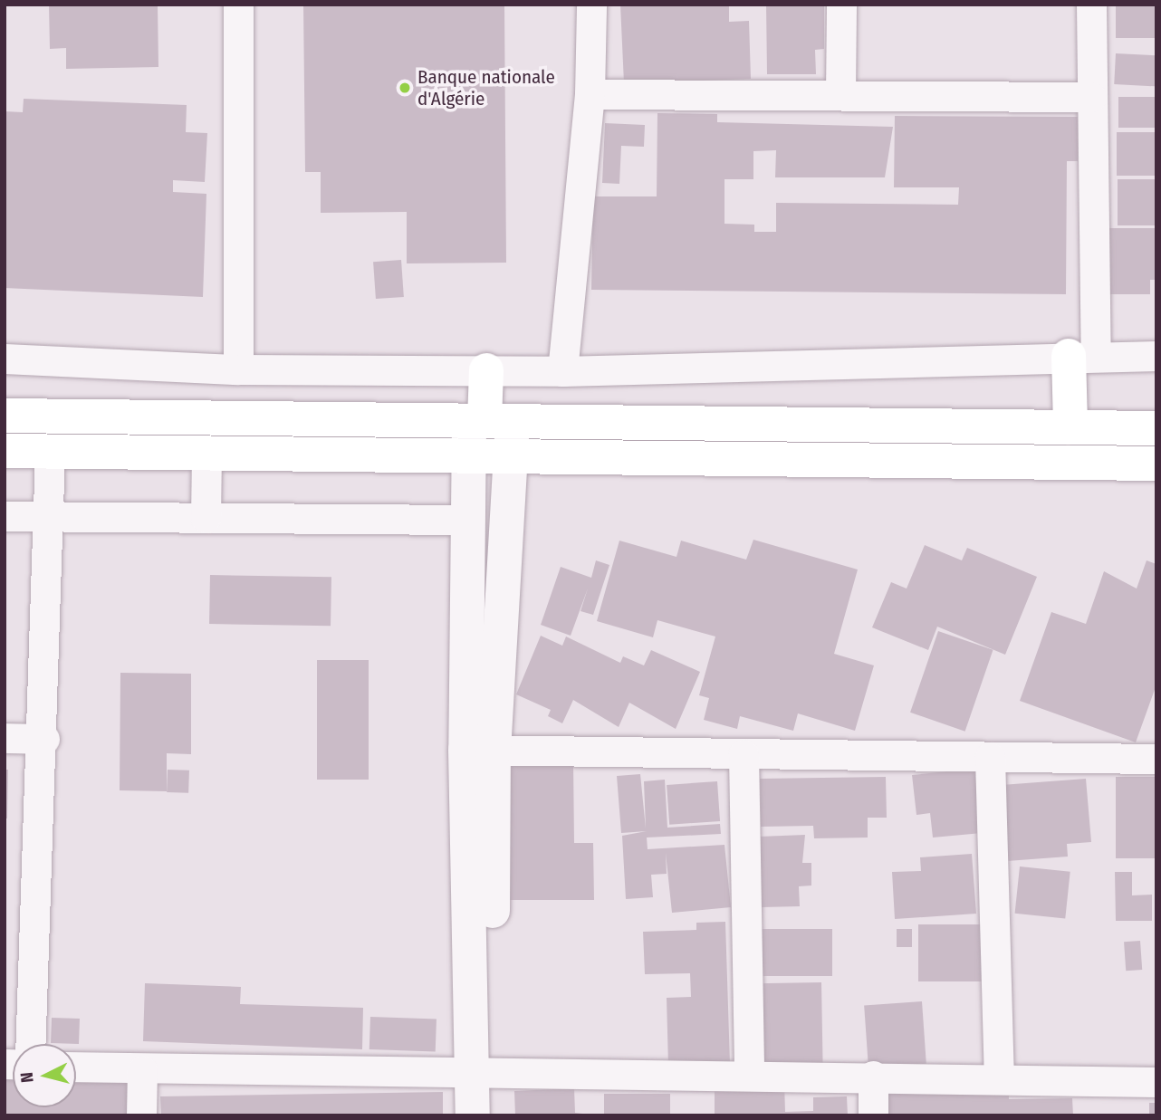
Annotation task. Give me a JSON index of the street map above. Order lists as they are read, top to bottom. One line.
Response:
{"places":["Banque nationale d'Algérie"],"north":"left"}
